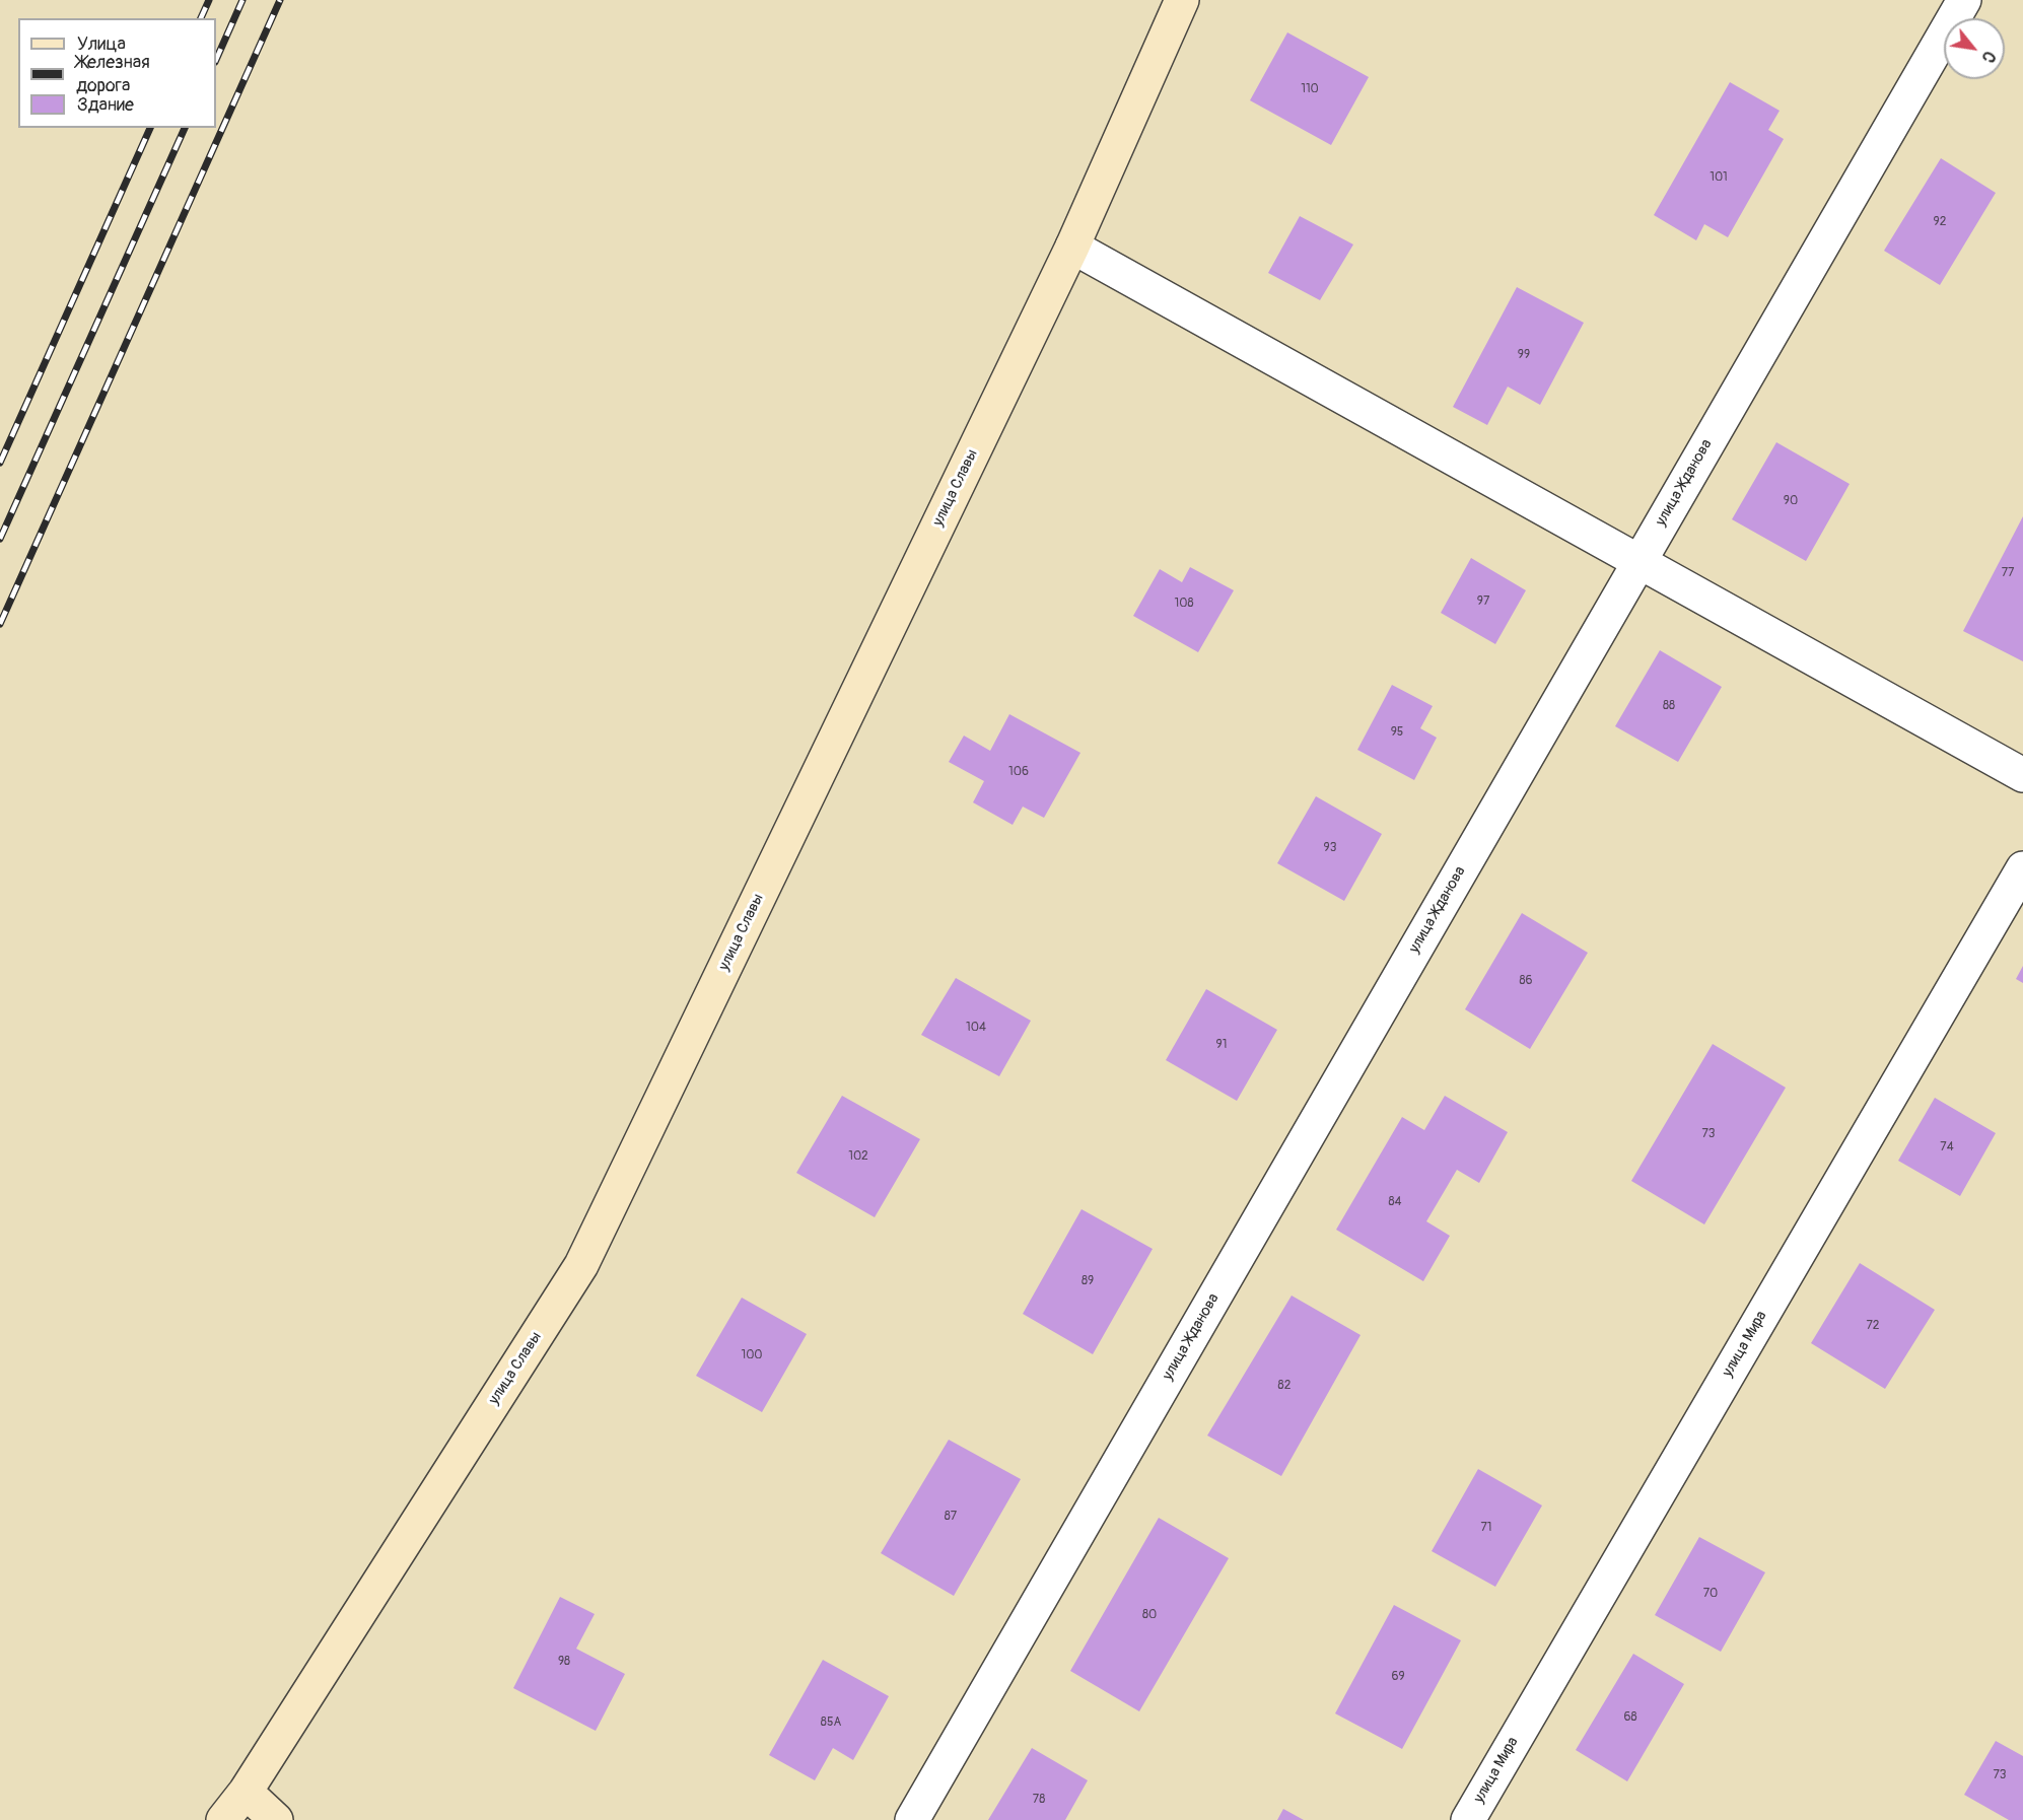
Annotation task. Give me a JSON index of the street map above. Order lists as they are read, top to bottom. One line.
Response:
{"streets":{"main road":["улица Славы"],"street":["улица Жданова","улица Мира"]},"house_numbers":["110","101","92","99","90","77","97","108","88","95","106","93","86","104","91","73","74","102","84","89","72","100","82","87","71","70","80","98","69","68","85А","73","78"],"legend":["Улица","Железная дорога","Здание"],"north":"bottom right"}
